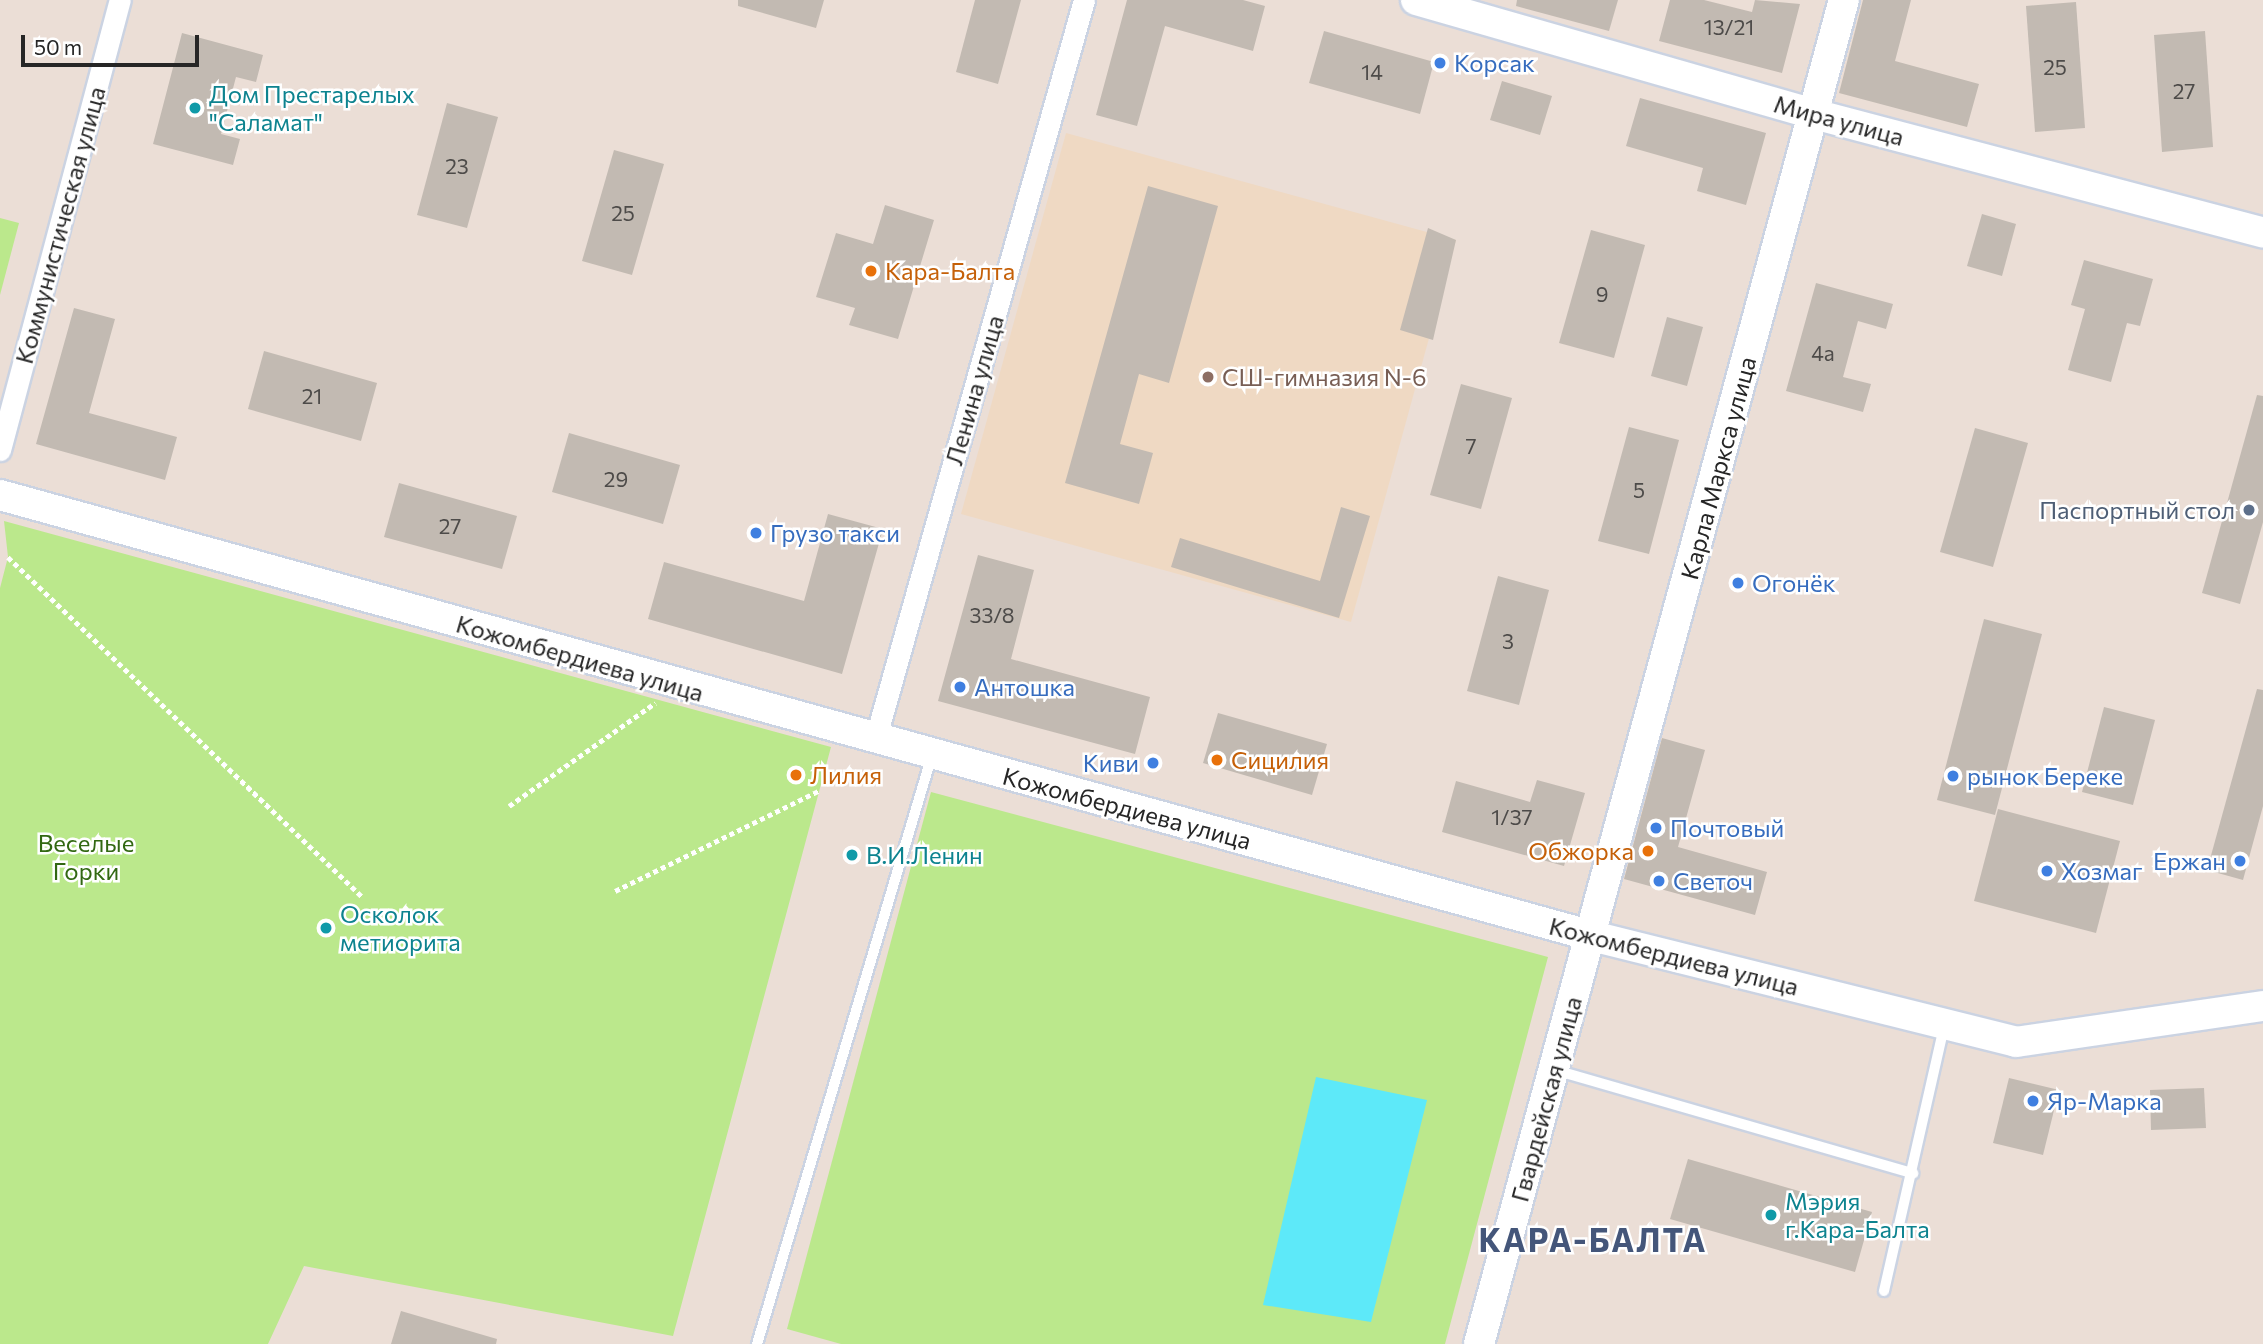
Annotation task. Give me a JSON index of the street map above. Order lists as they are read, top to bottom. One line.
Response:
{"streets":{"street":["Мира улица","Коммунистическая улица","Ленина улица","Карла Маркса улица","Кожомбердиева улица","Гвардейская улица"]},"crossings":[["Мира улица","Карла Маркса улица"],["Ленина улица","Кожомбердиева улица"],["Карла Маркса улица","Кожомбердиева улица"],["Карла Маркса улица","Гвардейская улица"],["Кожомбердиева улица","Гвардейская улица"]],"districts":["КАРА-БАЛТА"],"parks":["Веселые Горки"],"places":["Корсак","Дом Престарелых \"Саламат\"","Кара-Балта","СШ-гимназия N-6","Паспортный стол","Грузо такси","Огонёк","Антошка","Сицилия","Киви","Лилия","рынок Береке","Почтовый","Обжорка","В.И.Ленин","Ержан","Хозмаг","Светоч","Осколок метиорита","Яр-Марка","Мэрия г.Кара-Балта"],"house_numbers":["13/21","25","14","27","23","25","9","4а","21","7","29","5","27","33/8","3","1/37"],"scale_bar":"50 m"}
